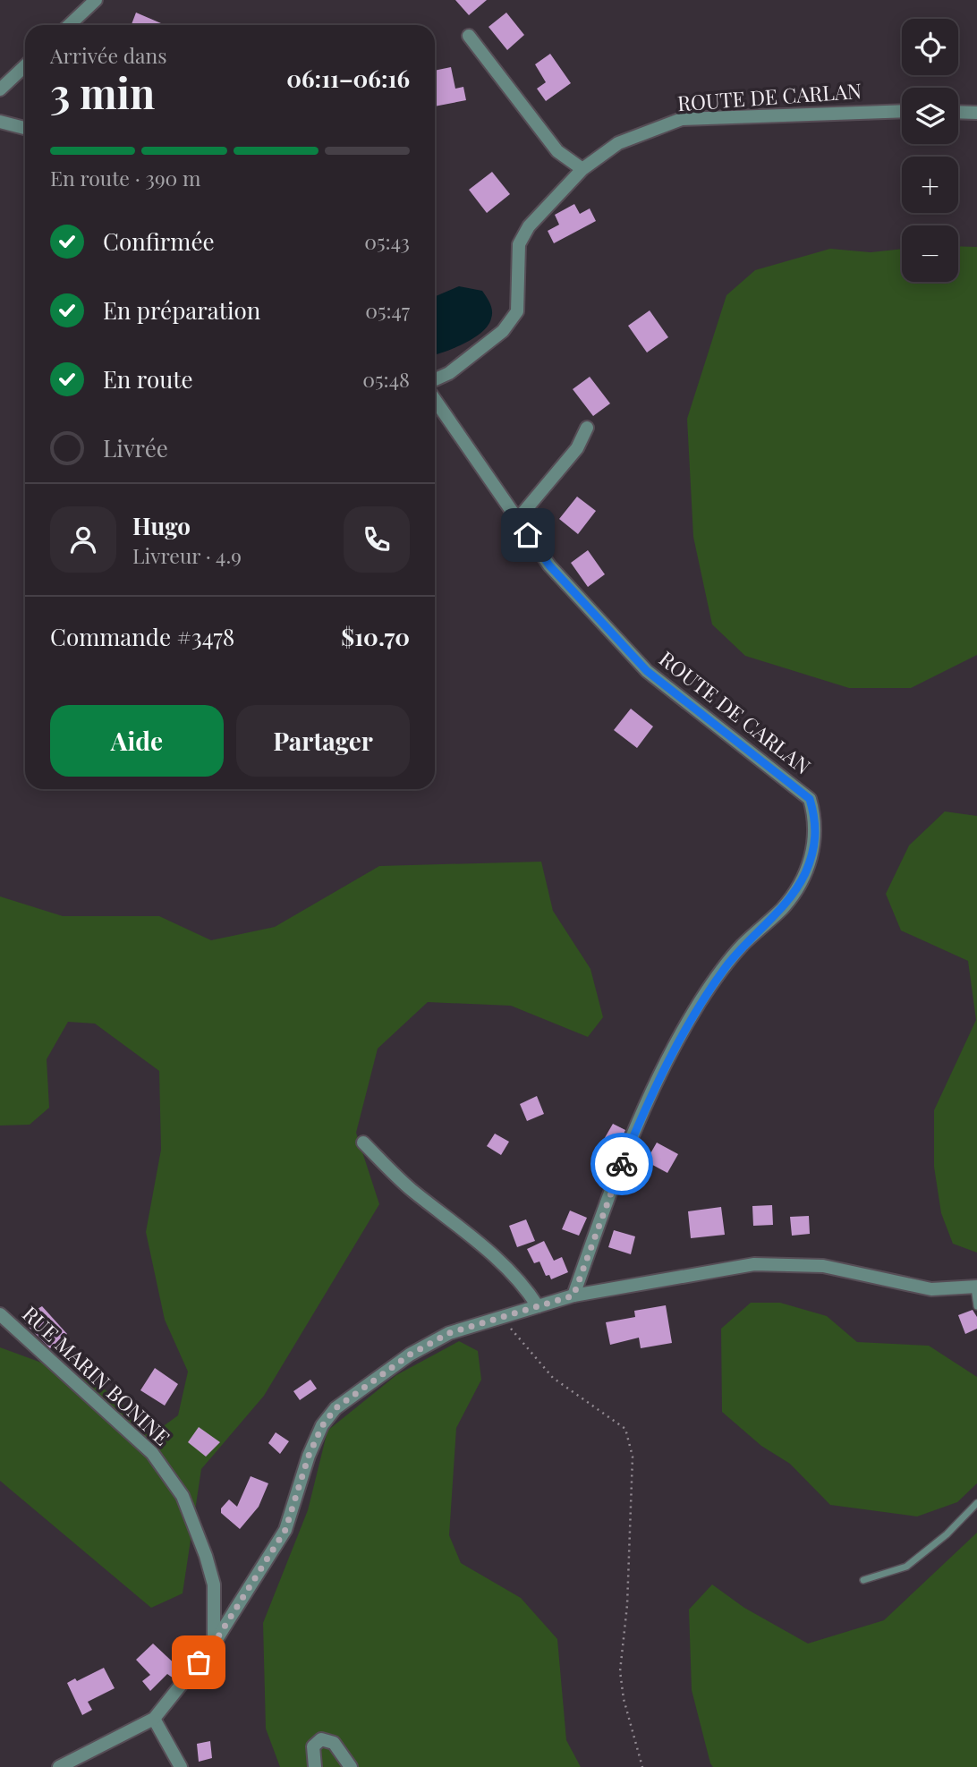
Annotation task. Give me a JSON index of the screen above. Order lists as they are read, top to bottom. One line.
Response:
{"streets":{"street":["ROUTE DE CARLAN","RUE MARIN BONINE"]},"page":{"map_buttons":["+","−"],"heading":["3 min","Arrivée dans","06:11–06:16"],"panel":["Hugo","Livreur · 4.9","Commande #3478","$10.70"],"bar":"En route · 390 m","list":[["Confirmée","05:43"],["En préparation","05:47"],["En route","05:48"],"Livrée"],"buttons":["Aide","Partager"]}}
